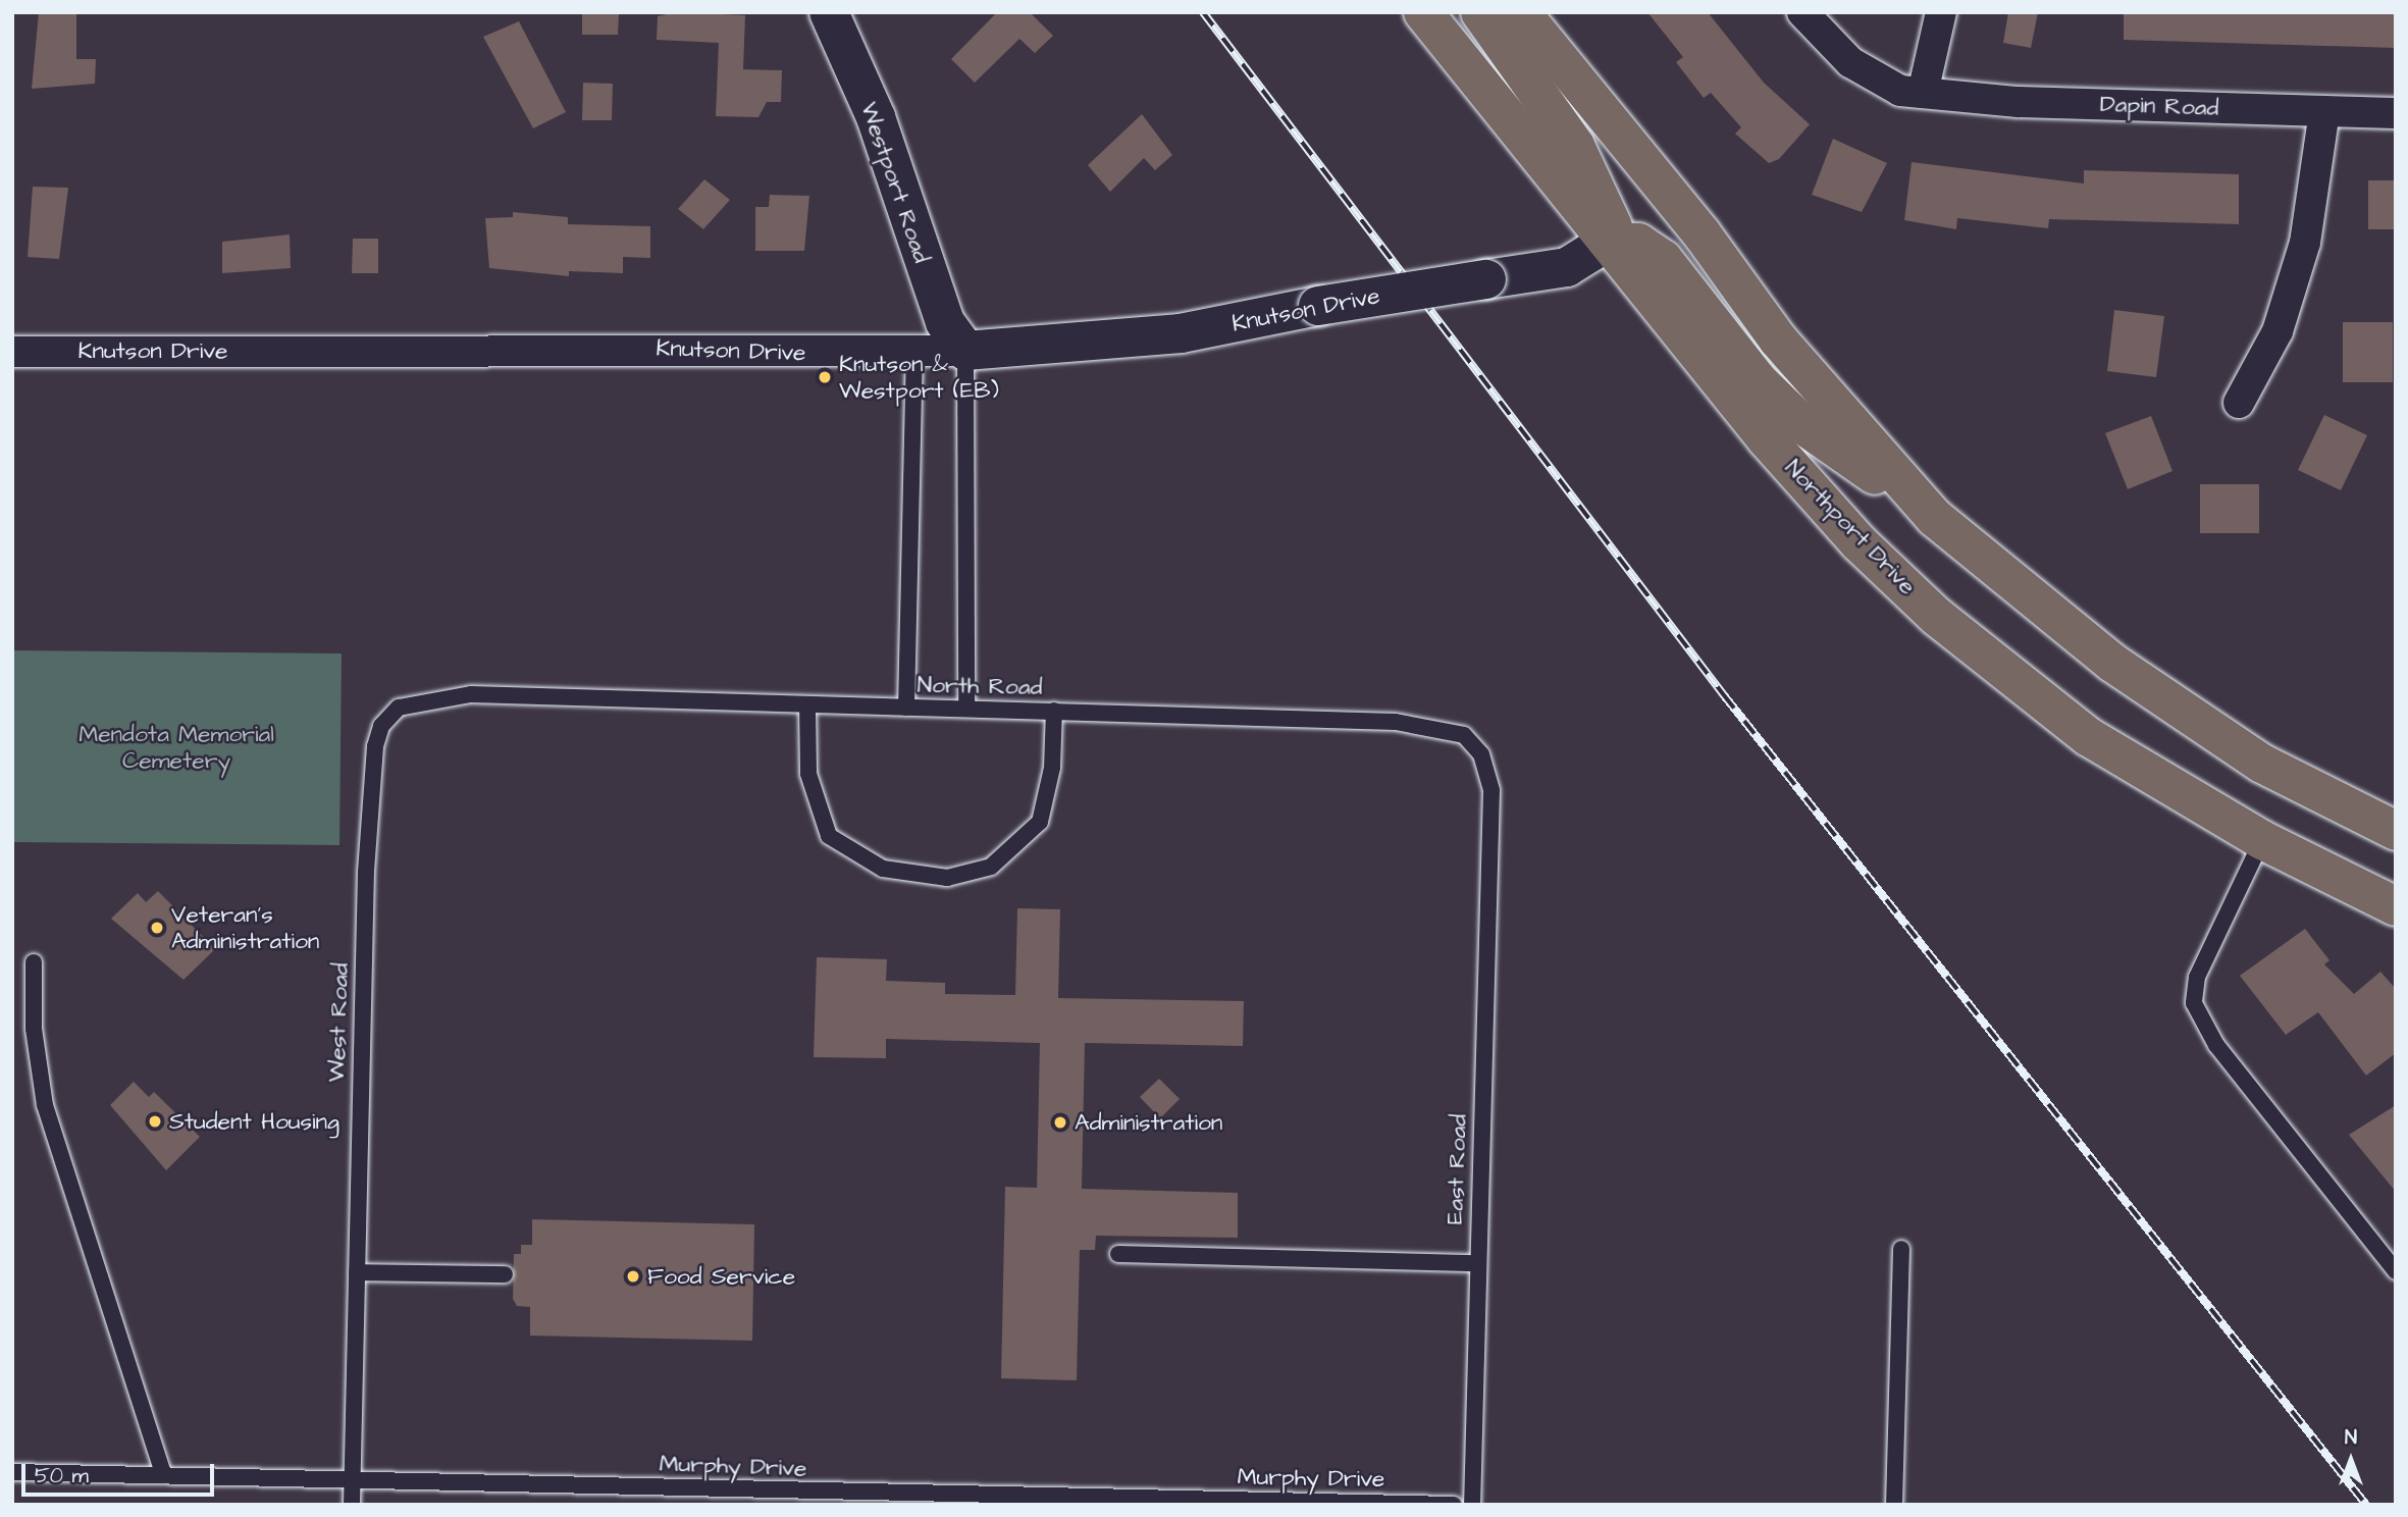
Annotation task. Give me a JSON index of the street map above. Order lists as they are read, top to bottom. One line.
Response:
{"streets":{"main road":["Northport Drive"],"street":["Dapin Road","Westport Road","Knutson Drive"],"lane":["North Road","West Road","East Road","Murphy Drive"]},"crossings":[["Westport Road","Knutson Drive"],["Knutson Drive","Northport Drive"],["North Road","West Road"],["North Road","East Road"],["West Road","Murphy Drive"]],"parks":["Mendota Memorial Cemetery"],"places":["Knutson & Westport (EB)","Veteran's Administration","Student Housing","Administration","Food Service"],"scale_bar":"50 m","north":"top"}
